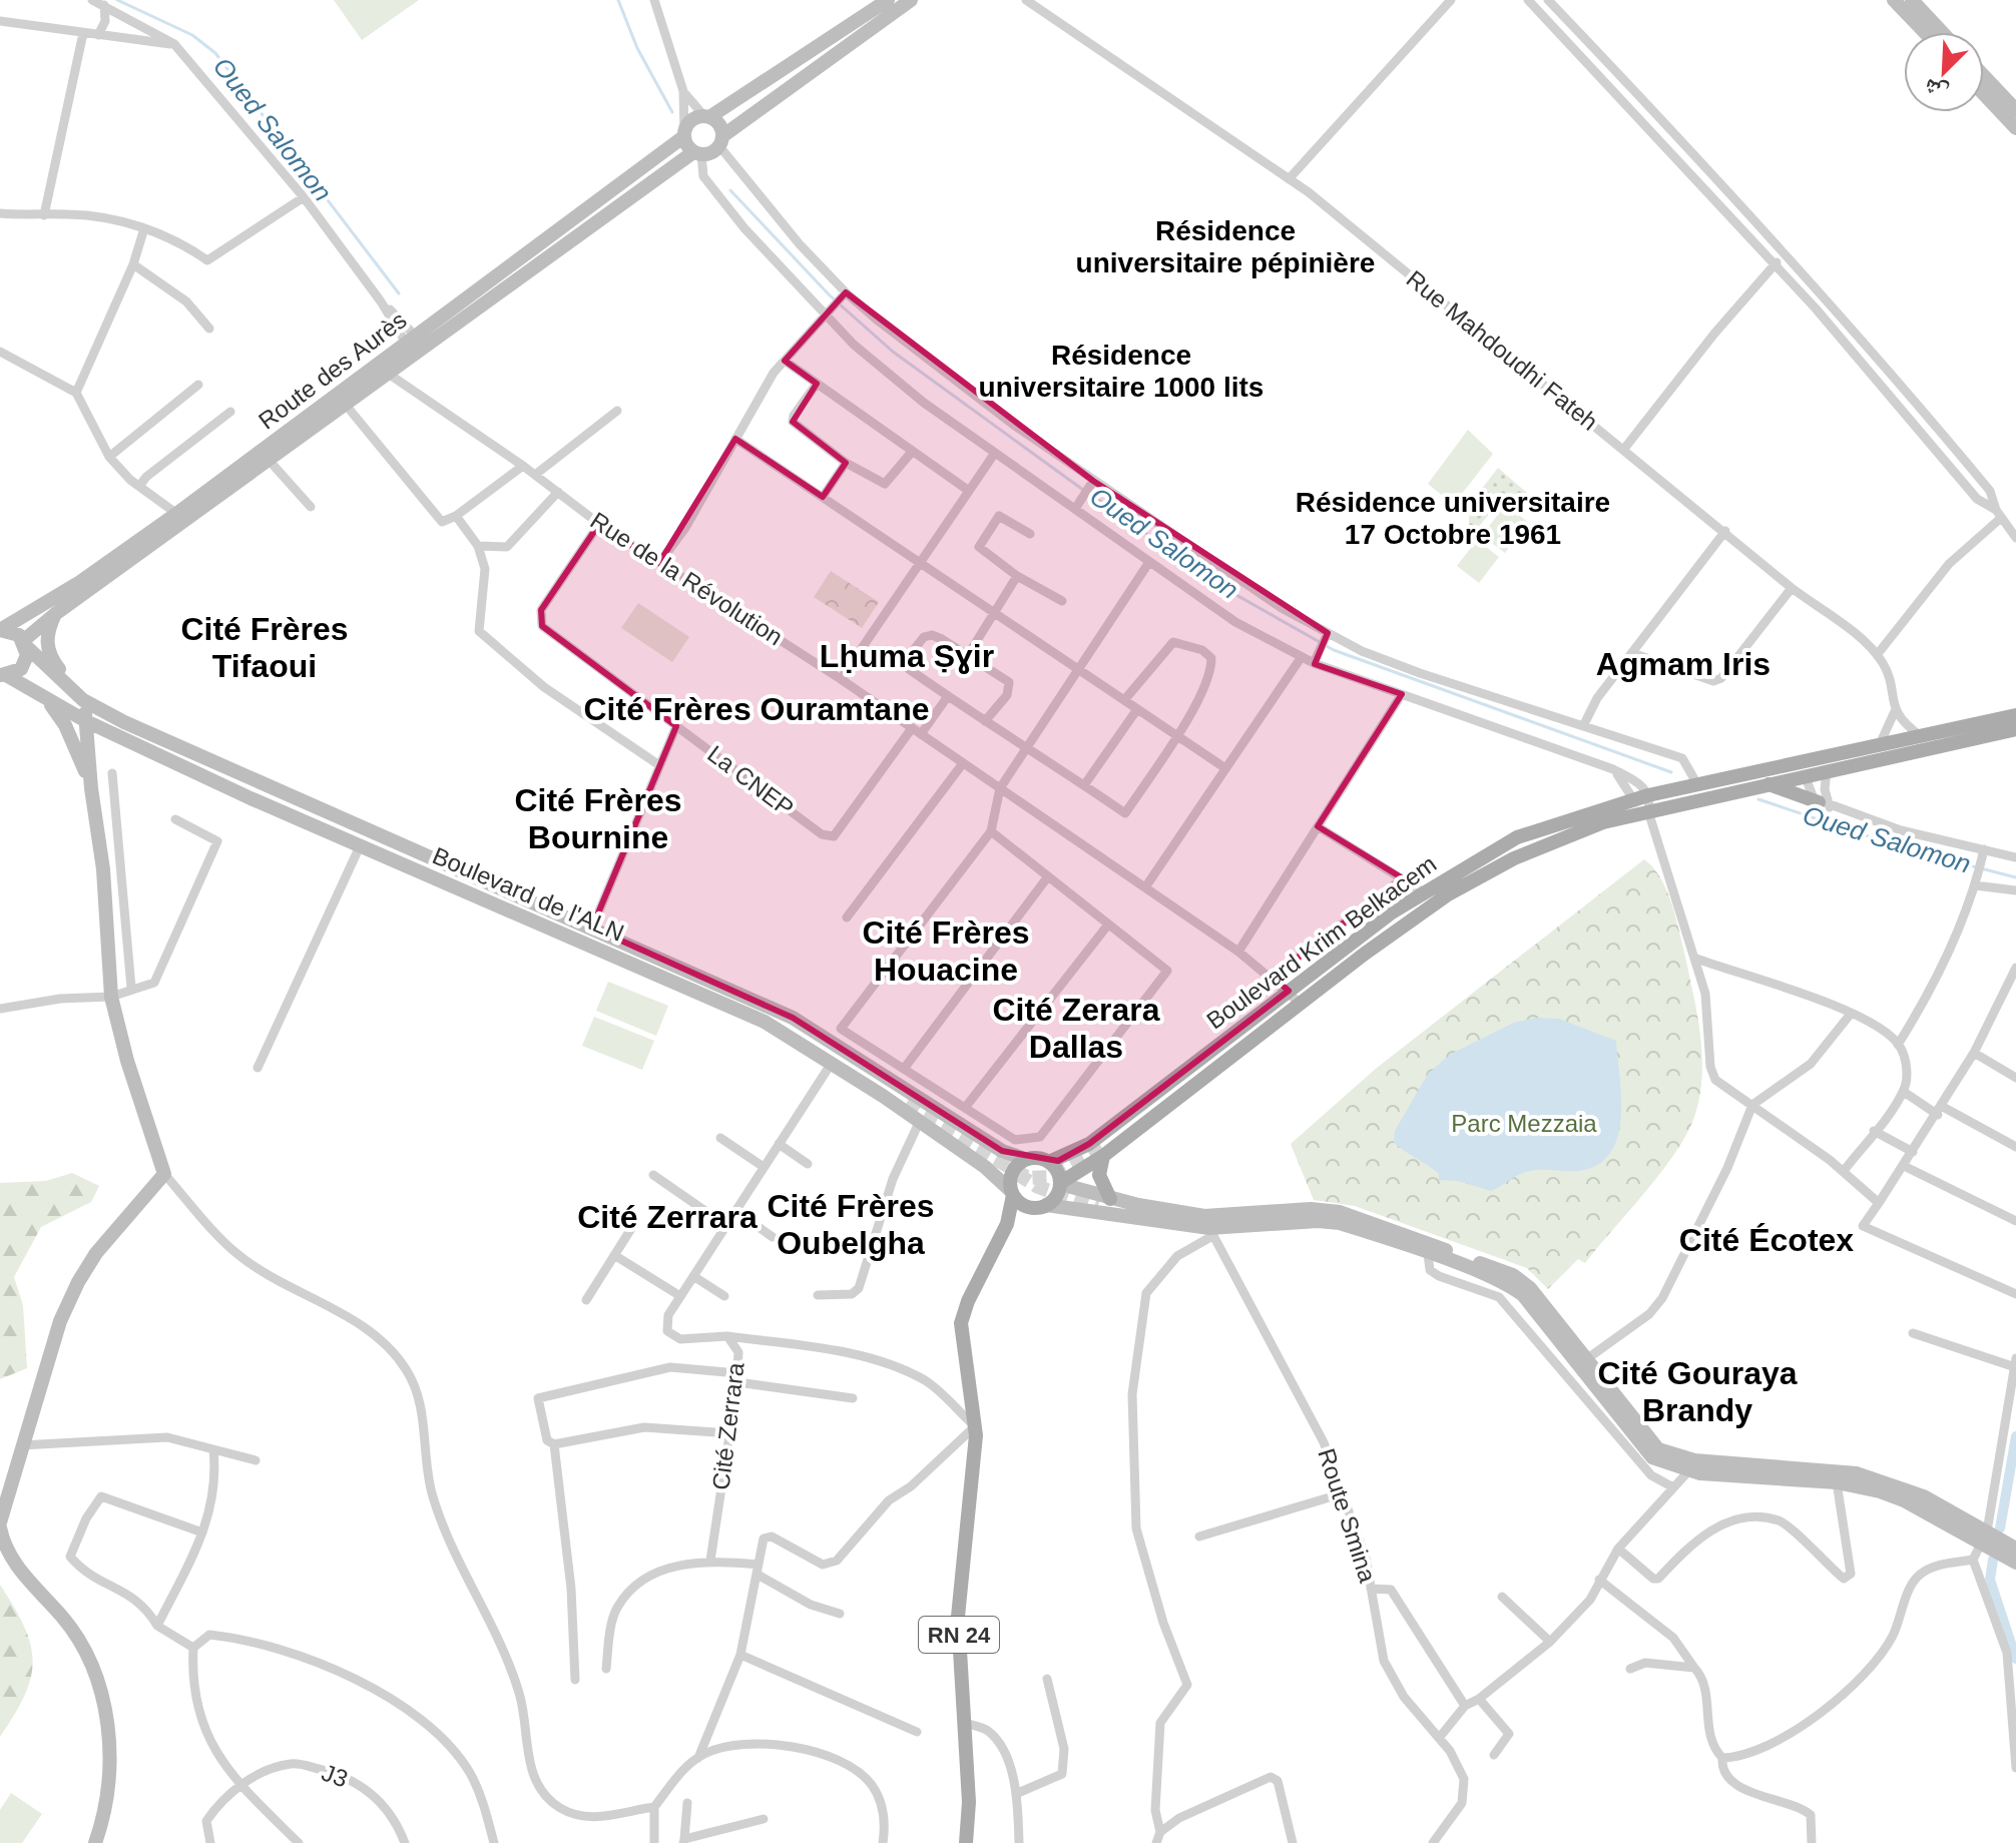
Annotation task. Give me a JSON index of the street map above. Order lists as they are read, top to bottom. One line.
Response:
{"streets":{"main road":["Boulevard Krim Belkacem","RN 24"],"street":["Rue Mahdoudhi Fateh","Route des Aurès","Rue de la Révolution","La CNEP","Boulevard de l'ALN","Cité Zerrara","Route Smina","J3"]},"crossings":[["Route des Aurès","Rue de la Révolution"],["Route des Aurès","Boulevard de l'ALN"],["Rue de la Révolution","La CNEP"],["Rue de la Révolution","Boulevard Krim Belkacem"],["Boulevard de l'ALN","Boulevard Krim Belkacem"],["Boulevard de l'ALN","Cité Zerrara"],["Boulevard de l'ALN","RN 24"],["Boulevard Krim Belkacem","RN 24"]],"districts":["Résidence universitaire pépinière","Résidence universitaire 1000 lits","Résidence universitaire 17 Octobre 1961","Cité Frères Tifaoui","Lḥuma Ṣɣir","Agmam Iris","Cité Frères Ouramtane","Cité Frères Bournine","Cité Frères Houacine","Cité Zerara Dallas","Cité Frères Oubelgha","Cité Zerrara","Cité Écotex","Cité Gouraya Brandy"],"water":["Oued Salomon"],"parks":["Parc Mezzaia"],"north":"bottom left"}
